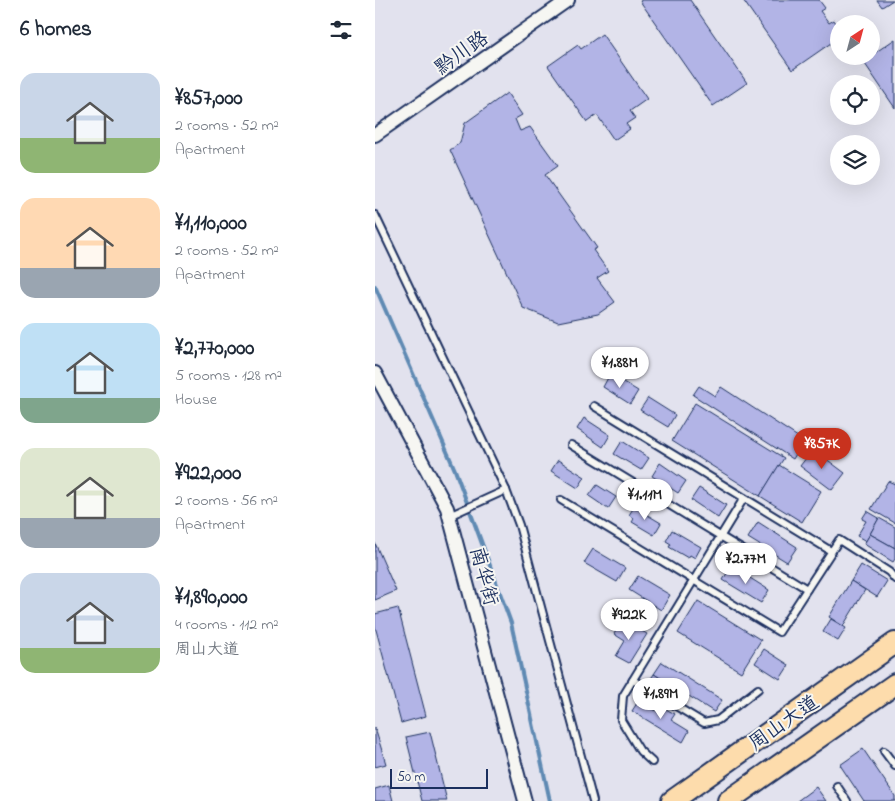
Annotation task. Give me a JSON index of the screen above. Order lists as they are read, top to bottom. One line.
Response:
{"streets":{"main road":["周山大道"],"street":["黔川路","南华街"]},"scale_bar":"50 m","north":"top right","page":{"heading":"6 homes","list":[{"name":"¥857,000","note":"2 rooms · 52 m² · Apartment"},{"name":"¥1,110,000","note":"2 rooms · 52 m² · Apartment"},{"name":"¥2,770,000","note":"5 rooms · 128 m² · House"},{"name":"¥922,000","note":"2 rooms · 56 m² · Apartment"},{"name":"¥1,890,000","note":"4 rooms · 112 m² · 周山大道"}],"price":["¥1.88M","¥857K","¥1.11M","¥2.77M","¥922K","¥1.89M"],"scale":"50 m"}}
